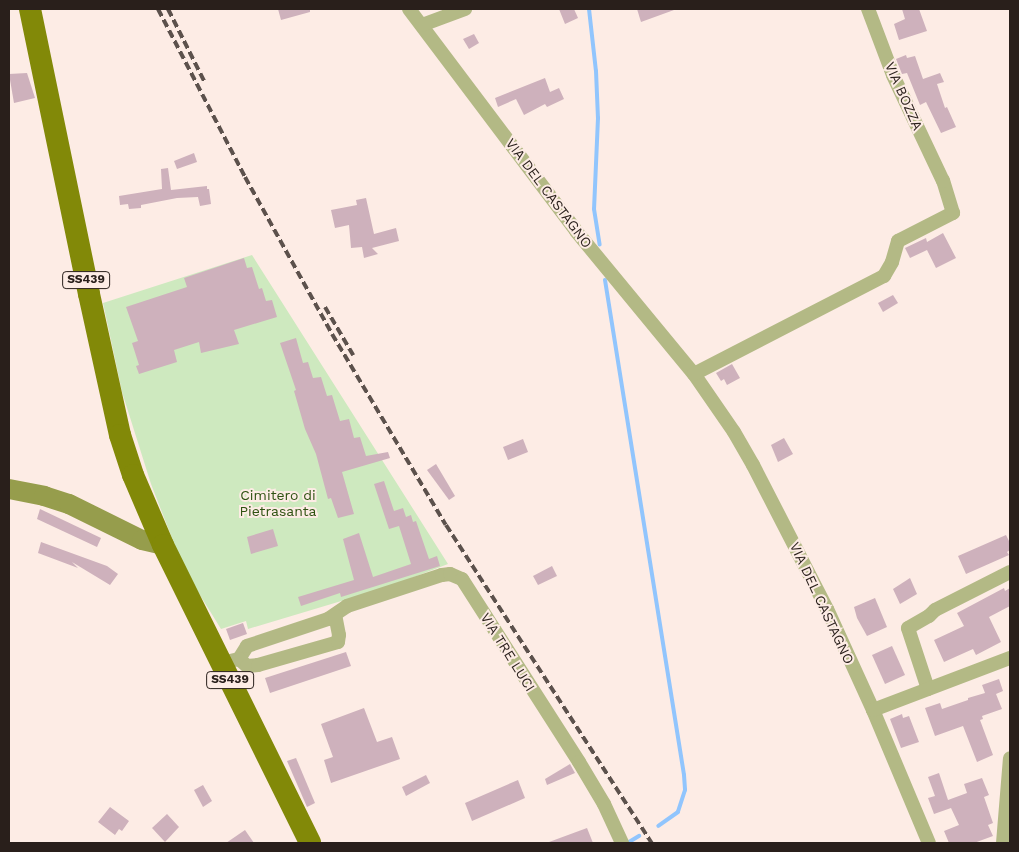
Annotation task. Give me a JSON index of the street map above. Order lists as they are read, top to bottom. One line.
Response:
{"streets":{"main road":["SS439"],"street":["VIA BOZZA","VIA DEL CASTAGNO","VIA TRE LUCI"]},"crossings":[["VIA BOZZA","VIA DEL CASTAGNO"],["SS439","VIA TRE LUCI"]],"parks":["Cimitero di Pietrasanta"]}
